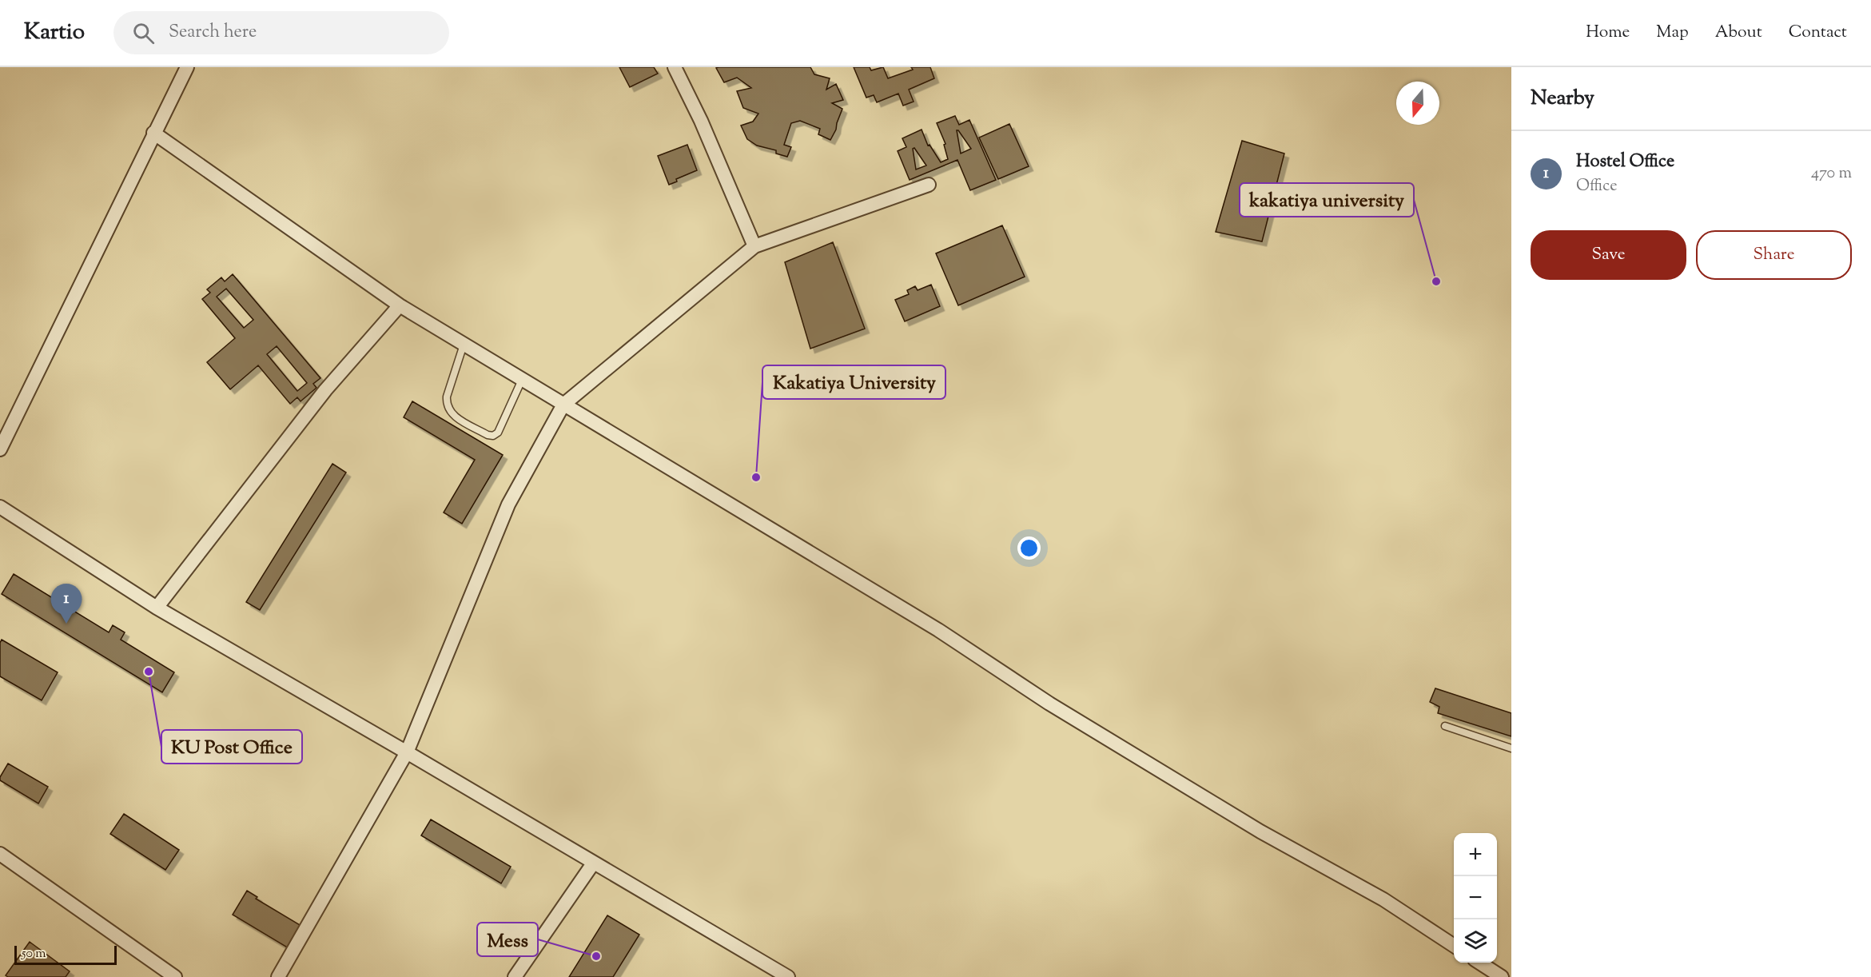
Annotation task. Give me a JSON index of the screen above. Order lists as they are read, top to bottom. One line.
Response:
{"places":["kakatiya university","Kakatiya University","KU Post Office","Mess"],"scale_bar":"50 m","north":"bottom","page":{"header":"Kartio","search":"Search here","nav":["Home","Map","About","Contact"],"heading":"Nearby","list":[{"mark":"1","name":"Hostel Office","note":"Office","value":"470 m"}],"buttons":["Save","Share"],"pins":"1","map_buttons":["+","−"],"scale":"50 m"}}
